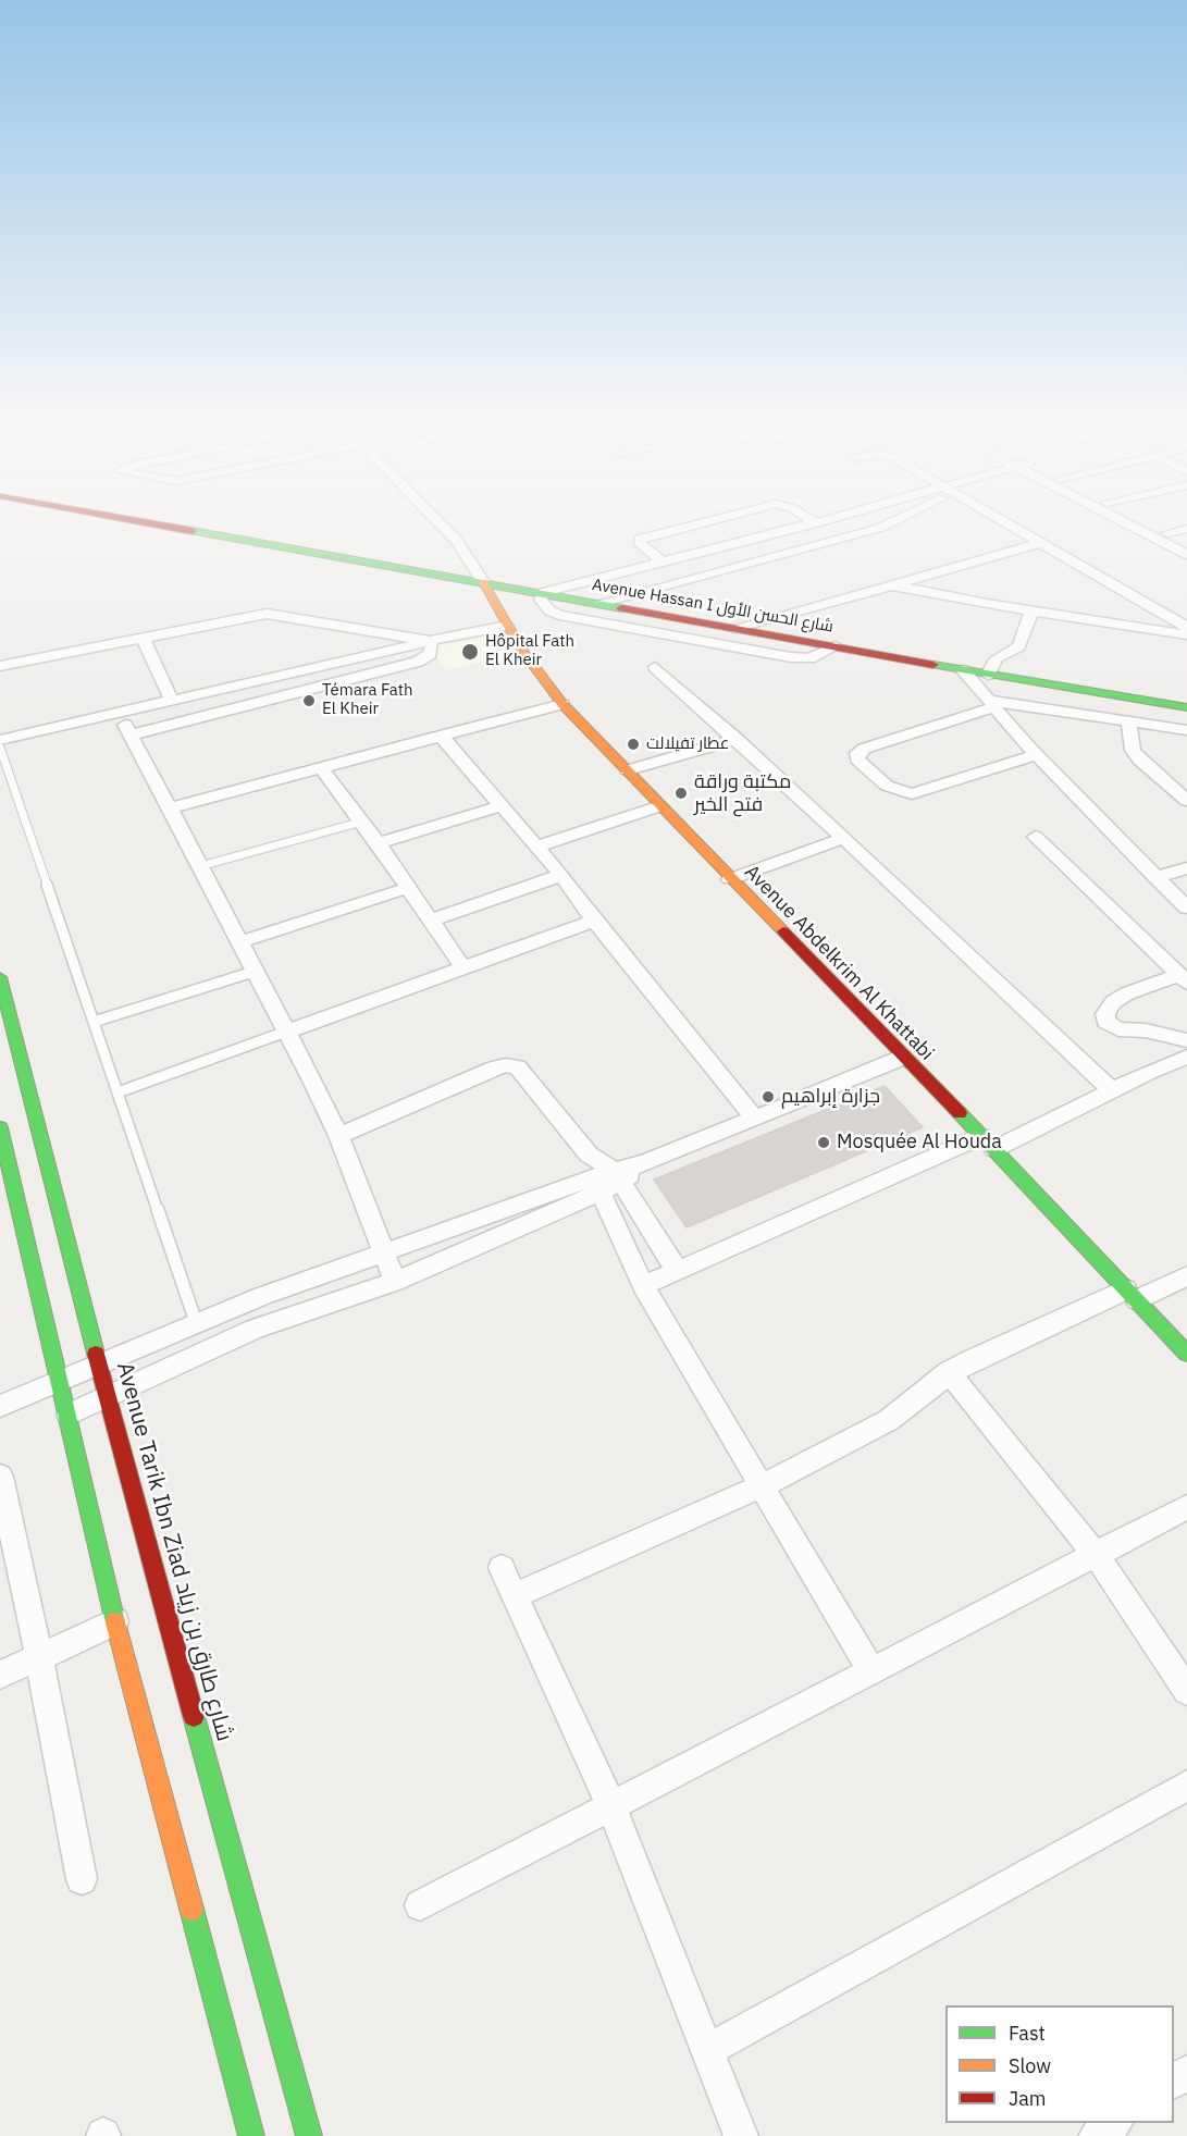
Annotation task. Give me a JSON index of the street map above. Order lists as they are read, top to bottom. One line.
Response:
{"streets":{"main road":["Avenue Hassan I شارع الحسن الأول","Avenue Abdelkrim Al Khattabi","Avenue Tarik Ibn Ziad شارع طارق بن زياد"]},"crossings":[["Avenue Hassan I شارع الحسن الأول","Avenue Abdelkrim Al Khattabi"]],"places":["Hôpital Fath El Kheir","Témara Fath El Kheir","عطار تفيلالت","مكتبة وراقة فتح الخير","جزارة إبراهيم","Mosquée Al Houda"],"legend":["Fast","Slow","Jam"]}
